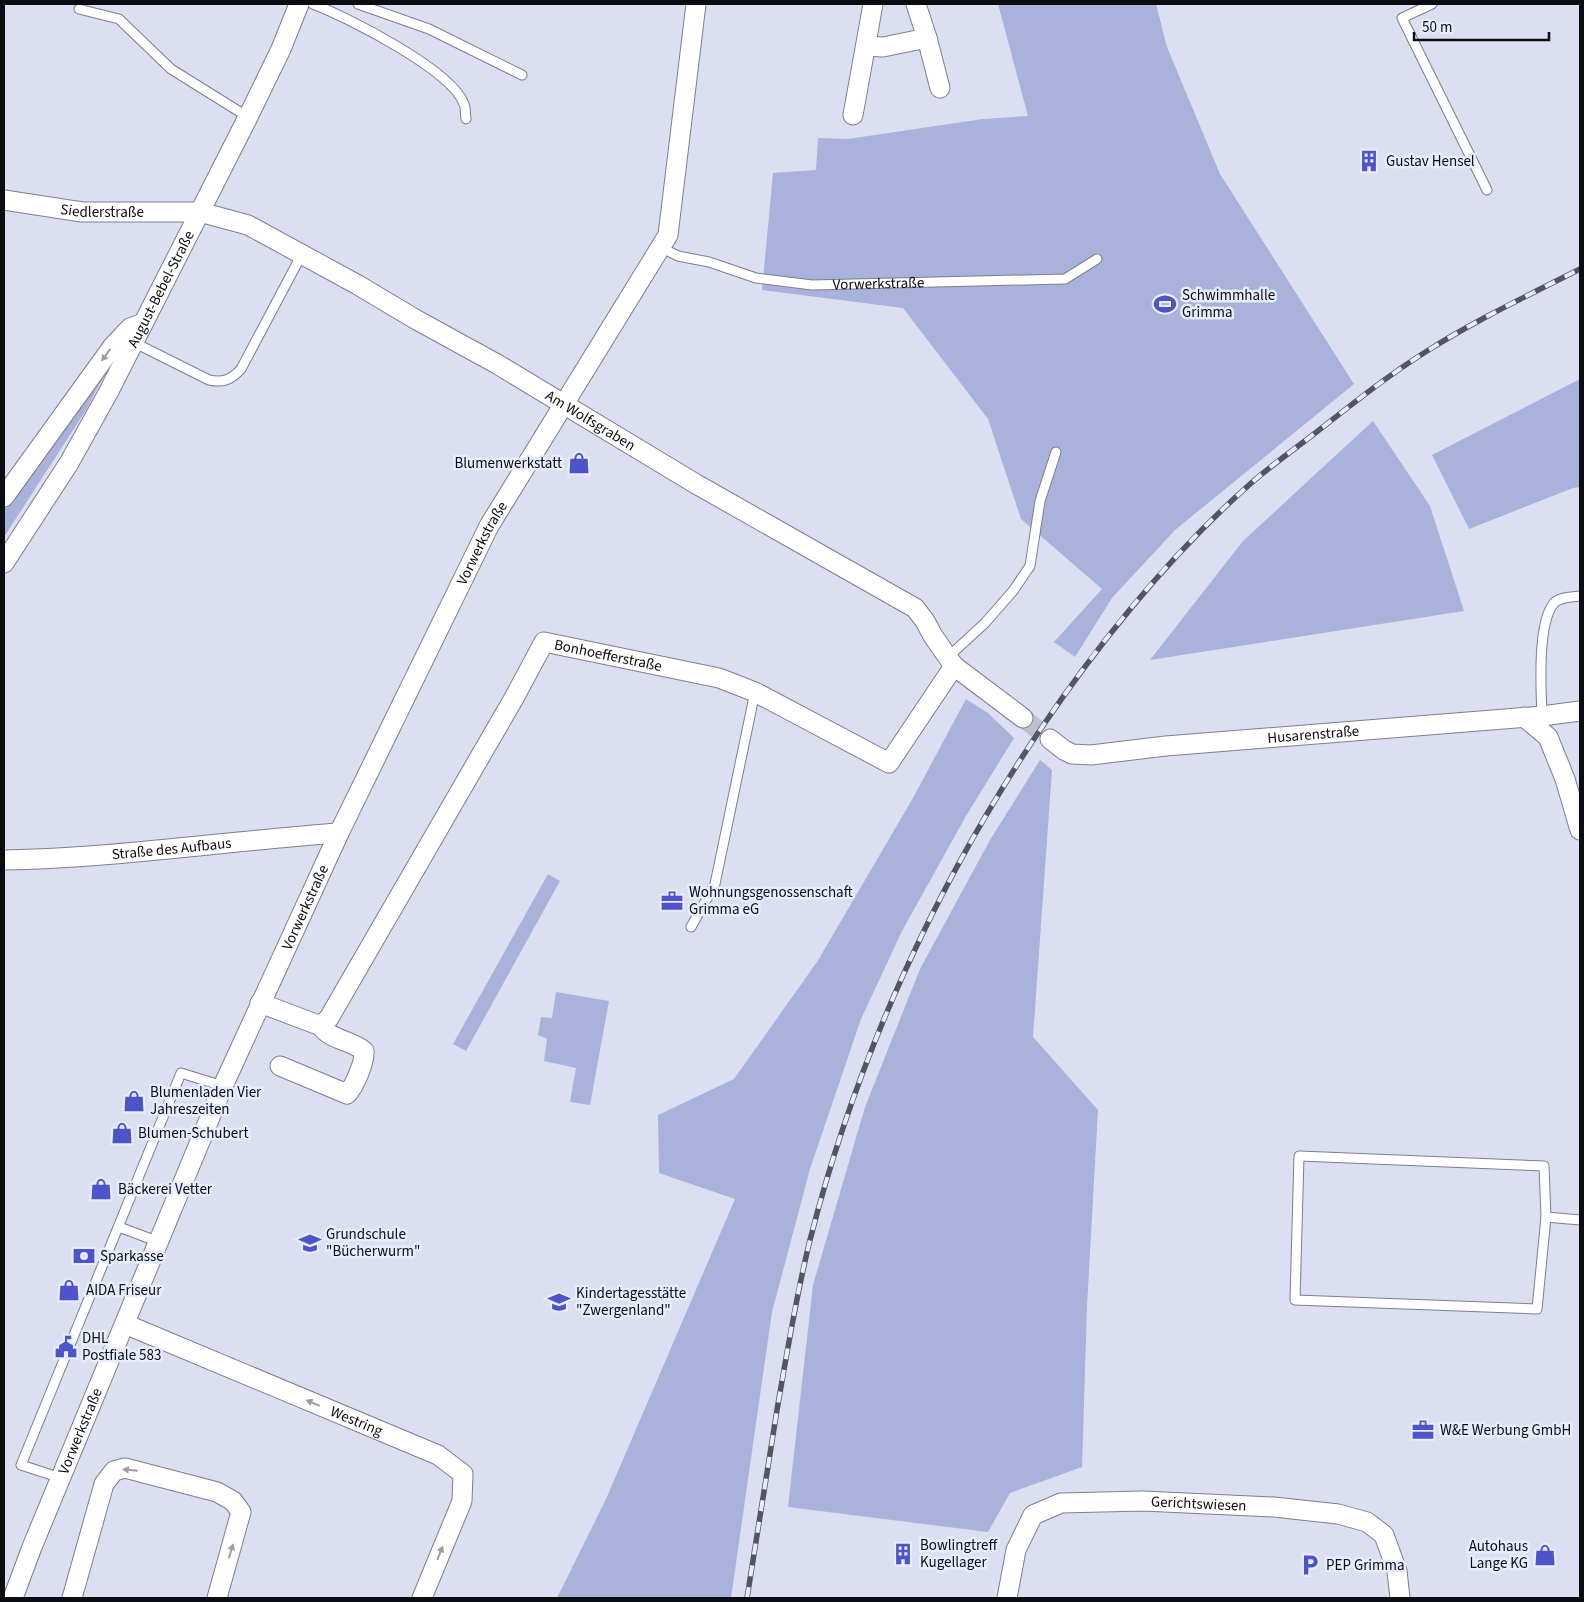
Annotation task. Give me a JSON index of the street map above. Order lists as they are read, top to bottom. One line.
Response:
{"streets":{"street":["Siedlerstraße","Vorwerkstraße","August-Bebel-Straße","Am Wolfsgraben","Bonhoefferstraße","Husarenstraße","Straße des Aufbaus","Westring","Gerichtswiesen"]},"crossings":[["Siedlerstraße","August-Bebel-Straße"],["Siedlerstraße","Am Wolfsgraben"],["Vorwerkstraße","Am Wolfsgraben"],["Vorwerkstraße","Straße des Aufbaus"],["Vorwerkstraße","Westring"],["August-Bebel-Straße","Am Wolfsgraben"],["Am Wolfsgraben","Bonhoefferstraße"]],"one_way":["Westring"],"places":{"building":["Gustav Hensel","Bowlingtreff Kugellager"],"sports":["Schwimmhalle Grimma"],"shop":["Blumenwerkstatt","Blumenladen Vier Jahreszeiten","Blumen-Schubert","Bäckerei Vetter","AIDA Friseur","Autohaus Lange KG"],"office":["Wohnungsgenossenschaft Grimma eG","W&E Werbung GmbH"],"school or university":["Grundschule \"Bücherwurm\"","Kindertagesstätte \"Zwergenland\""],"bank":["Sparkasse"],"public building":["DHL Postfiale 583"],"parking":["PEP Grimma"]},"scale_bar":"50 m"}
